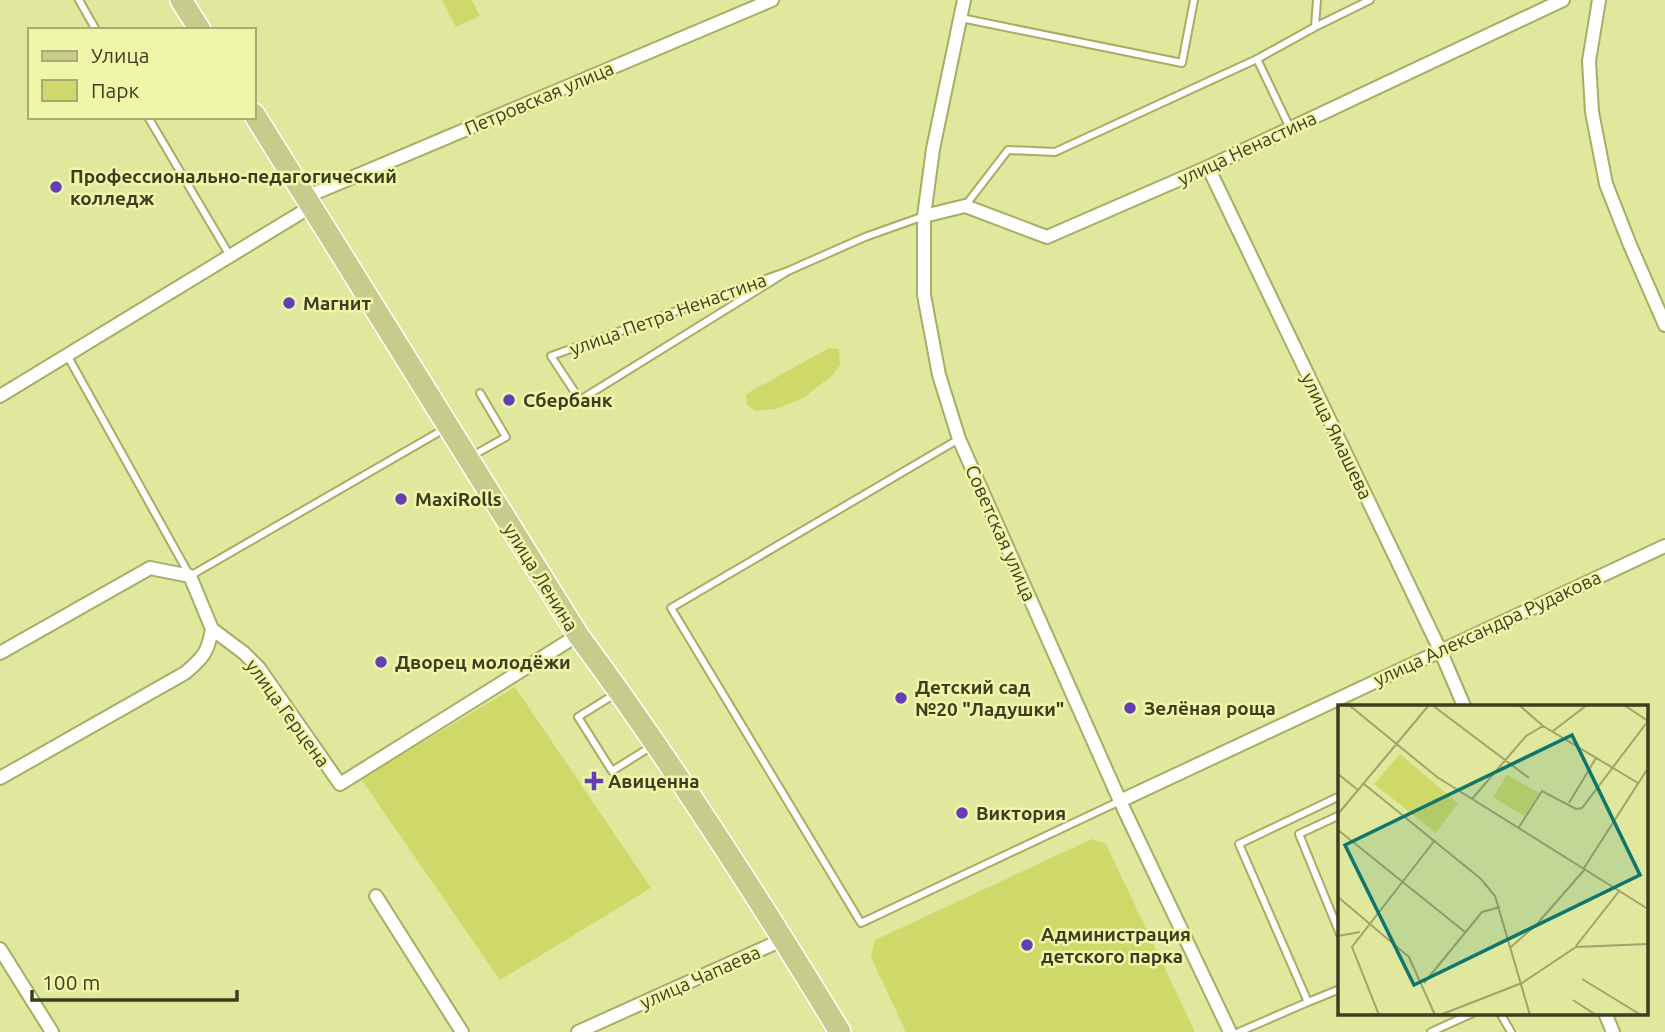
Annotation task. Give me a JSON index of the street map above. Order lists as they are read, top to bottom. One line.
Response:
{"streets":{"main road":["улица Ленина"],"street":["Петровская улица","улица Ненастина","улица Ямашева","Советская улица","улица Александра Рудакова","улица Герцена","улица Чапаева"],"lane":["улица Петра Ненастина"]},"crossings":[["Петровская улица","улица Ленина"],["улица Ненастина","улица Ямашева"],["улица Петра Ненастина","Советская улица"],["улица Ямашева","улица Александра Рудакова"],["Советская улица","улица Александра Рудакова"],["улица Ленина","улица Герцена"],["улица Ленина","улица Чапаева"]],"places":{"other":["Профессионально-педагогический колледж","Магнит","Сбербанк","MaxiRolls","Дворец молодёжи","Детский сад №20 \"Ладушки\"","Зелёная роща","Виктория","Администрация детского парка"],"health":["Авиценна"]},"legend":["Улица","Парк"],"scale_bar":"100 m"}
